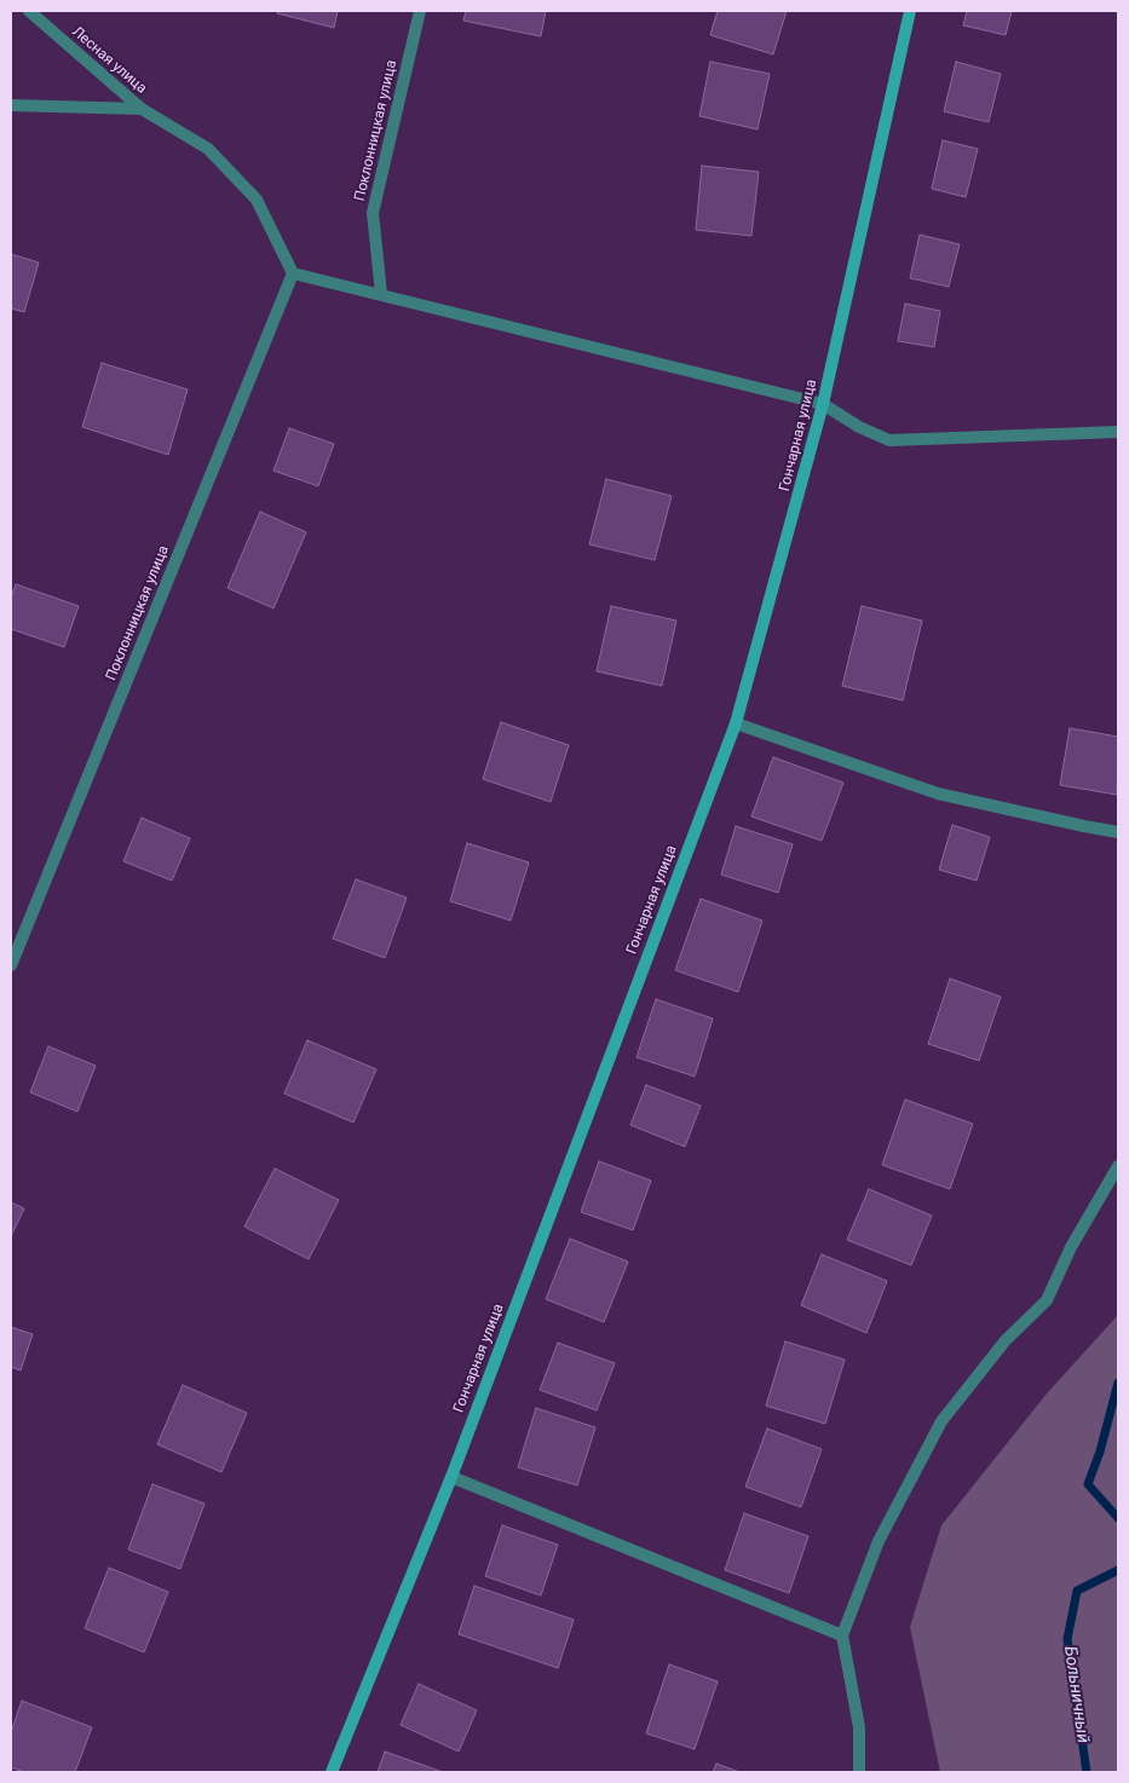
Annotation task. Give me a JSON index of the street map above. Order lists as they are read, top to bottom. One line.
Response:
{"streets":{"street":["Лесная улица","Поклонницкая улица","Гончарная улица"]},"crossings":[["Лесная улица","Поклонницкая улица"]],"water":["Больничный"]}
